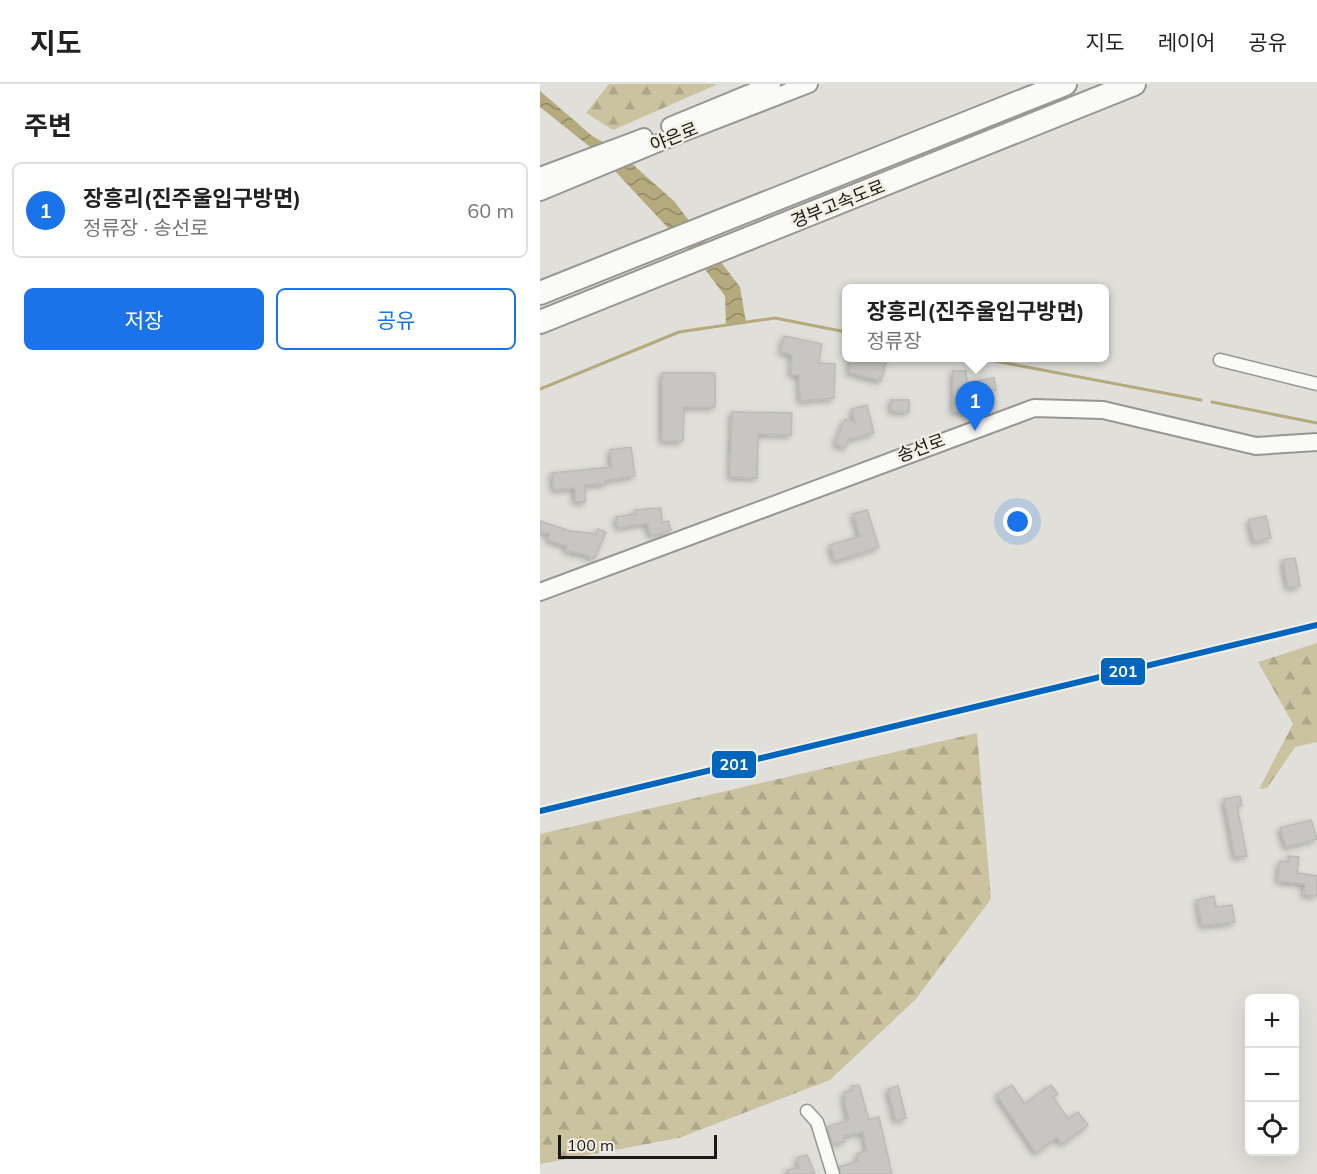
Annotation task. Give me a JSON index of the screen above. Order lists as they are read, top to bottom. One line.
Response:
{"streets":{"highway":["경부고속도로"],"street":["야은로","송선로"]},"lines":["transit line 201"],"scale_bar":"100 m","page":{"header":"지도","nav":["지도","레이어","공유"],"heading":"주변","list":[{"mark":"1","name":"장흥리(진주울입구방면)","note":"정류장 · 송선로","value":"60 m"}],"buttons":["저장","공유"],"popup":["장흥리(진주울입구방면)","정류장"],"pins":"1","map_buttons":["+","−"],"scale":"100 m"}}
